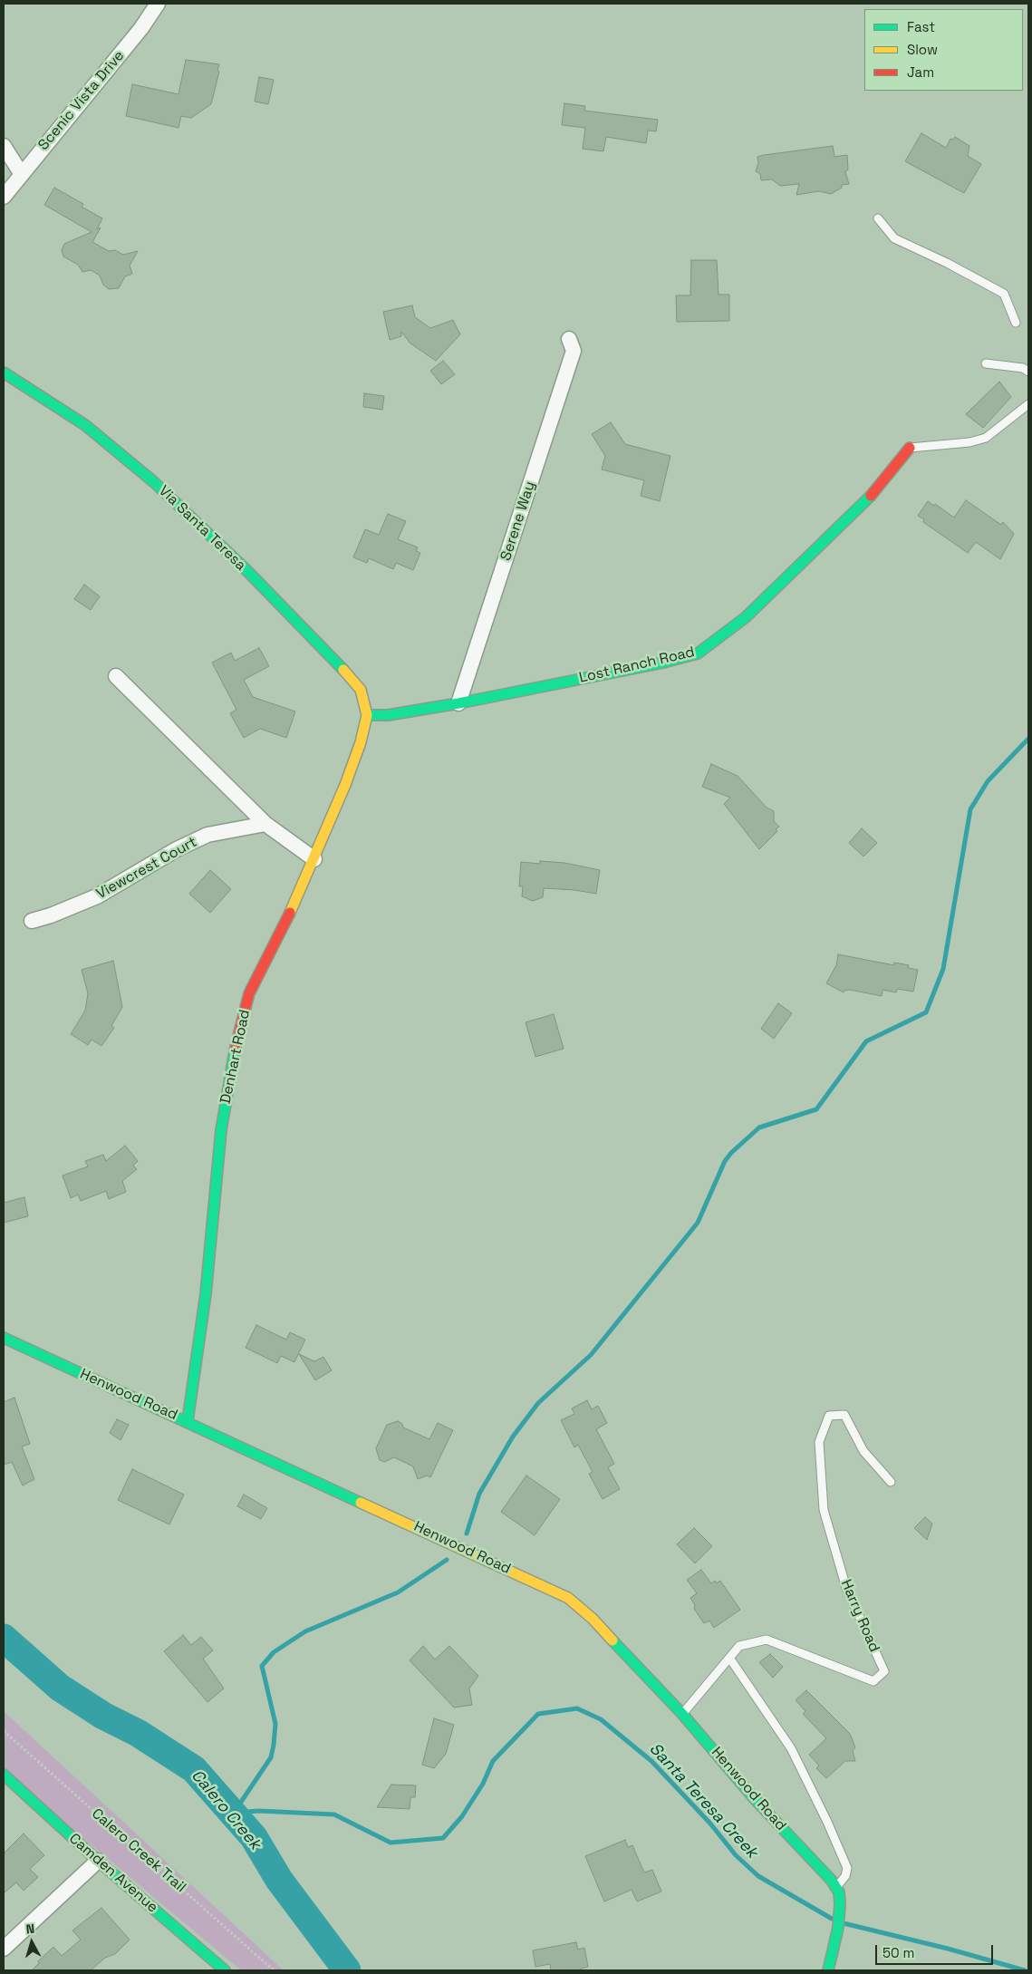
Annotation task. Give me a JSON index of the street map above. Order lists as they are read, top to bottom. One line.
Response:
{"streets":{"street":["Scenic Vista Drive","Serene Way","Via Santa Teresa","Lost Ranch Road","Viewcrest Court","Denhart Road","Henwood Road","Camden Avenue"],"lane":["Harry Road"],"path":["Calero Creek Trail"]},"crossings":[["Serene Way","Lost Ranch Road"],["Via Santa Teresa","Lost Ranch Road"],["Via Santa Teresa","Denhart Road"],["Lost Ranch Road","Denhart Road"],["Denhart Road","Henwood Road"],["Henwood Road","Harry Road"]],"water":["Santa Teresa Creek","Calero Creek"],"legend":["Fast","Slow","Jam"],"scale_bar":"50 m","north":"top"}
